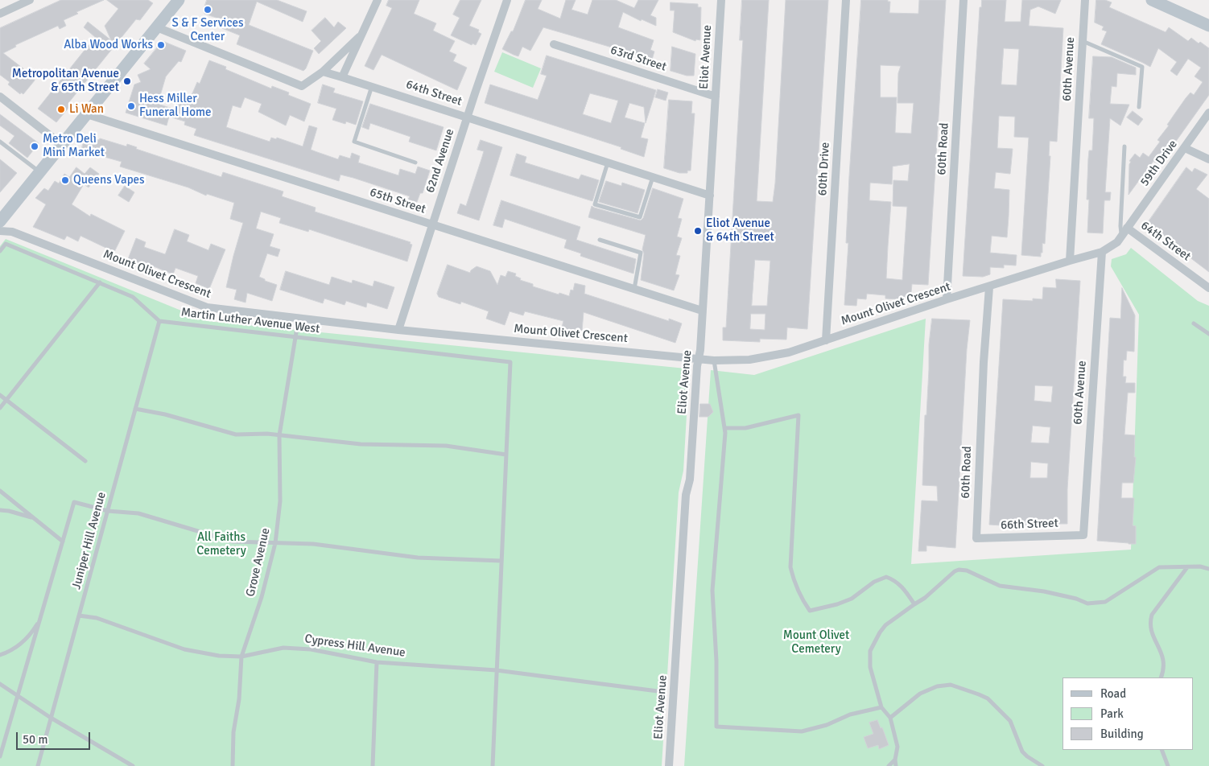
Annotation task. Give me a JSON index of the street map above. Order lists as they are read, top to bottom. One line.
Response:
{"streets":{"street":["Eliot Avenue","63rd Street","60th Avenue","64th Street","60th Road","62nd Avenue","59th Drive","60th Drive","65th Street","Mount Olivet Crescent","66th Street"],"lane":["Martin Luther Avenue West","Juniper Hill Avenue","Grove Avenue","Cypress Hill Avenue"]},"crossings":[["Eliot Avenue","63rd Street"],["Eliot Avenue","64th Street"],["Eliot Avenue","65th Street"],["Eliot Avenue","Mount Olivet Crescent"],["60th Avenue","Mount Olivet Crescent"],["60th Avenue","66th Street"],["64th Street","62nd Avenue"],["64th Street","59th Drive"],["64th Street","Mount Olivet Crescent"],["60th Road","Mount Olivet Crescent"],["60th Road","66th Street"],["62nd Avenue","65th Street"],["62nd Avenue","Mount Olivet Crescent"],["59th Drive","Mount Olivet Crescent"],["60th Drive","Mount Olivet Crescent"],["Mount Olivet Crescent","Grove Avenue"],["Martin Luther Avenue West","Juniper Hill Avenue"],["Martin Luther Avenue West","Grove Avenue"],["Juniper Hill Avenue","Cypress Hill Avenue"],["Grove Avenue","Cypress Hill Avenue"]],"parks":["All Faiths Cemetery","Mount Olivet Cemetery"],"places":["S & F Services Center","Alba Wood Works","Metropolitan Avenue & 65th Street","Hess Miller Funeral Home","Li Wan","Metro Deli Mini Market","Queens Vapes","Eliot Avenue & 64th Street"],"legend":["Road","Park","Building"],"scale_bar":"50 m"}
